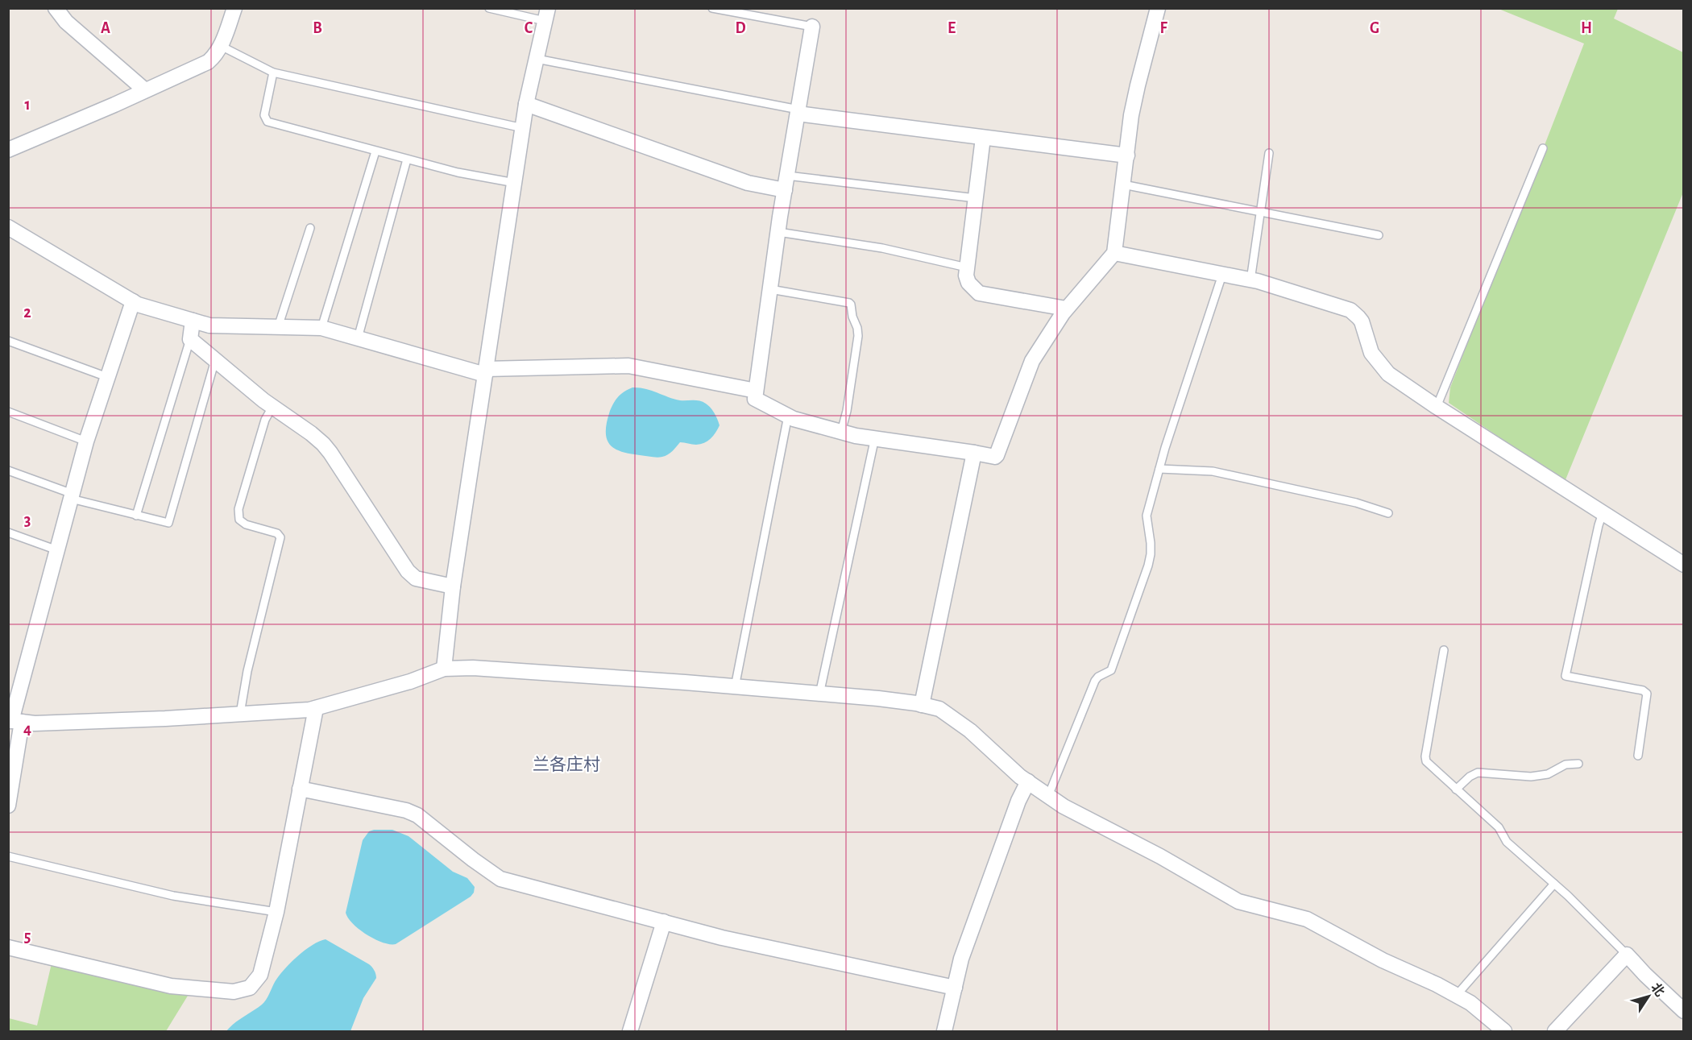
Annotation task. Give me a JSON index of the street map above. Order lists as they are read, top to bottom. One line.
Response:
{"districts":["兰各庄村"],"north":"top right","grid":{"columns":["A","B","C","D","E","F","G","H"],"rows":["1","2","3","4","5"]}}
